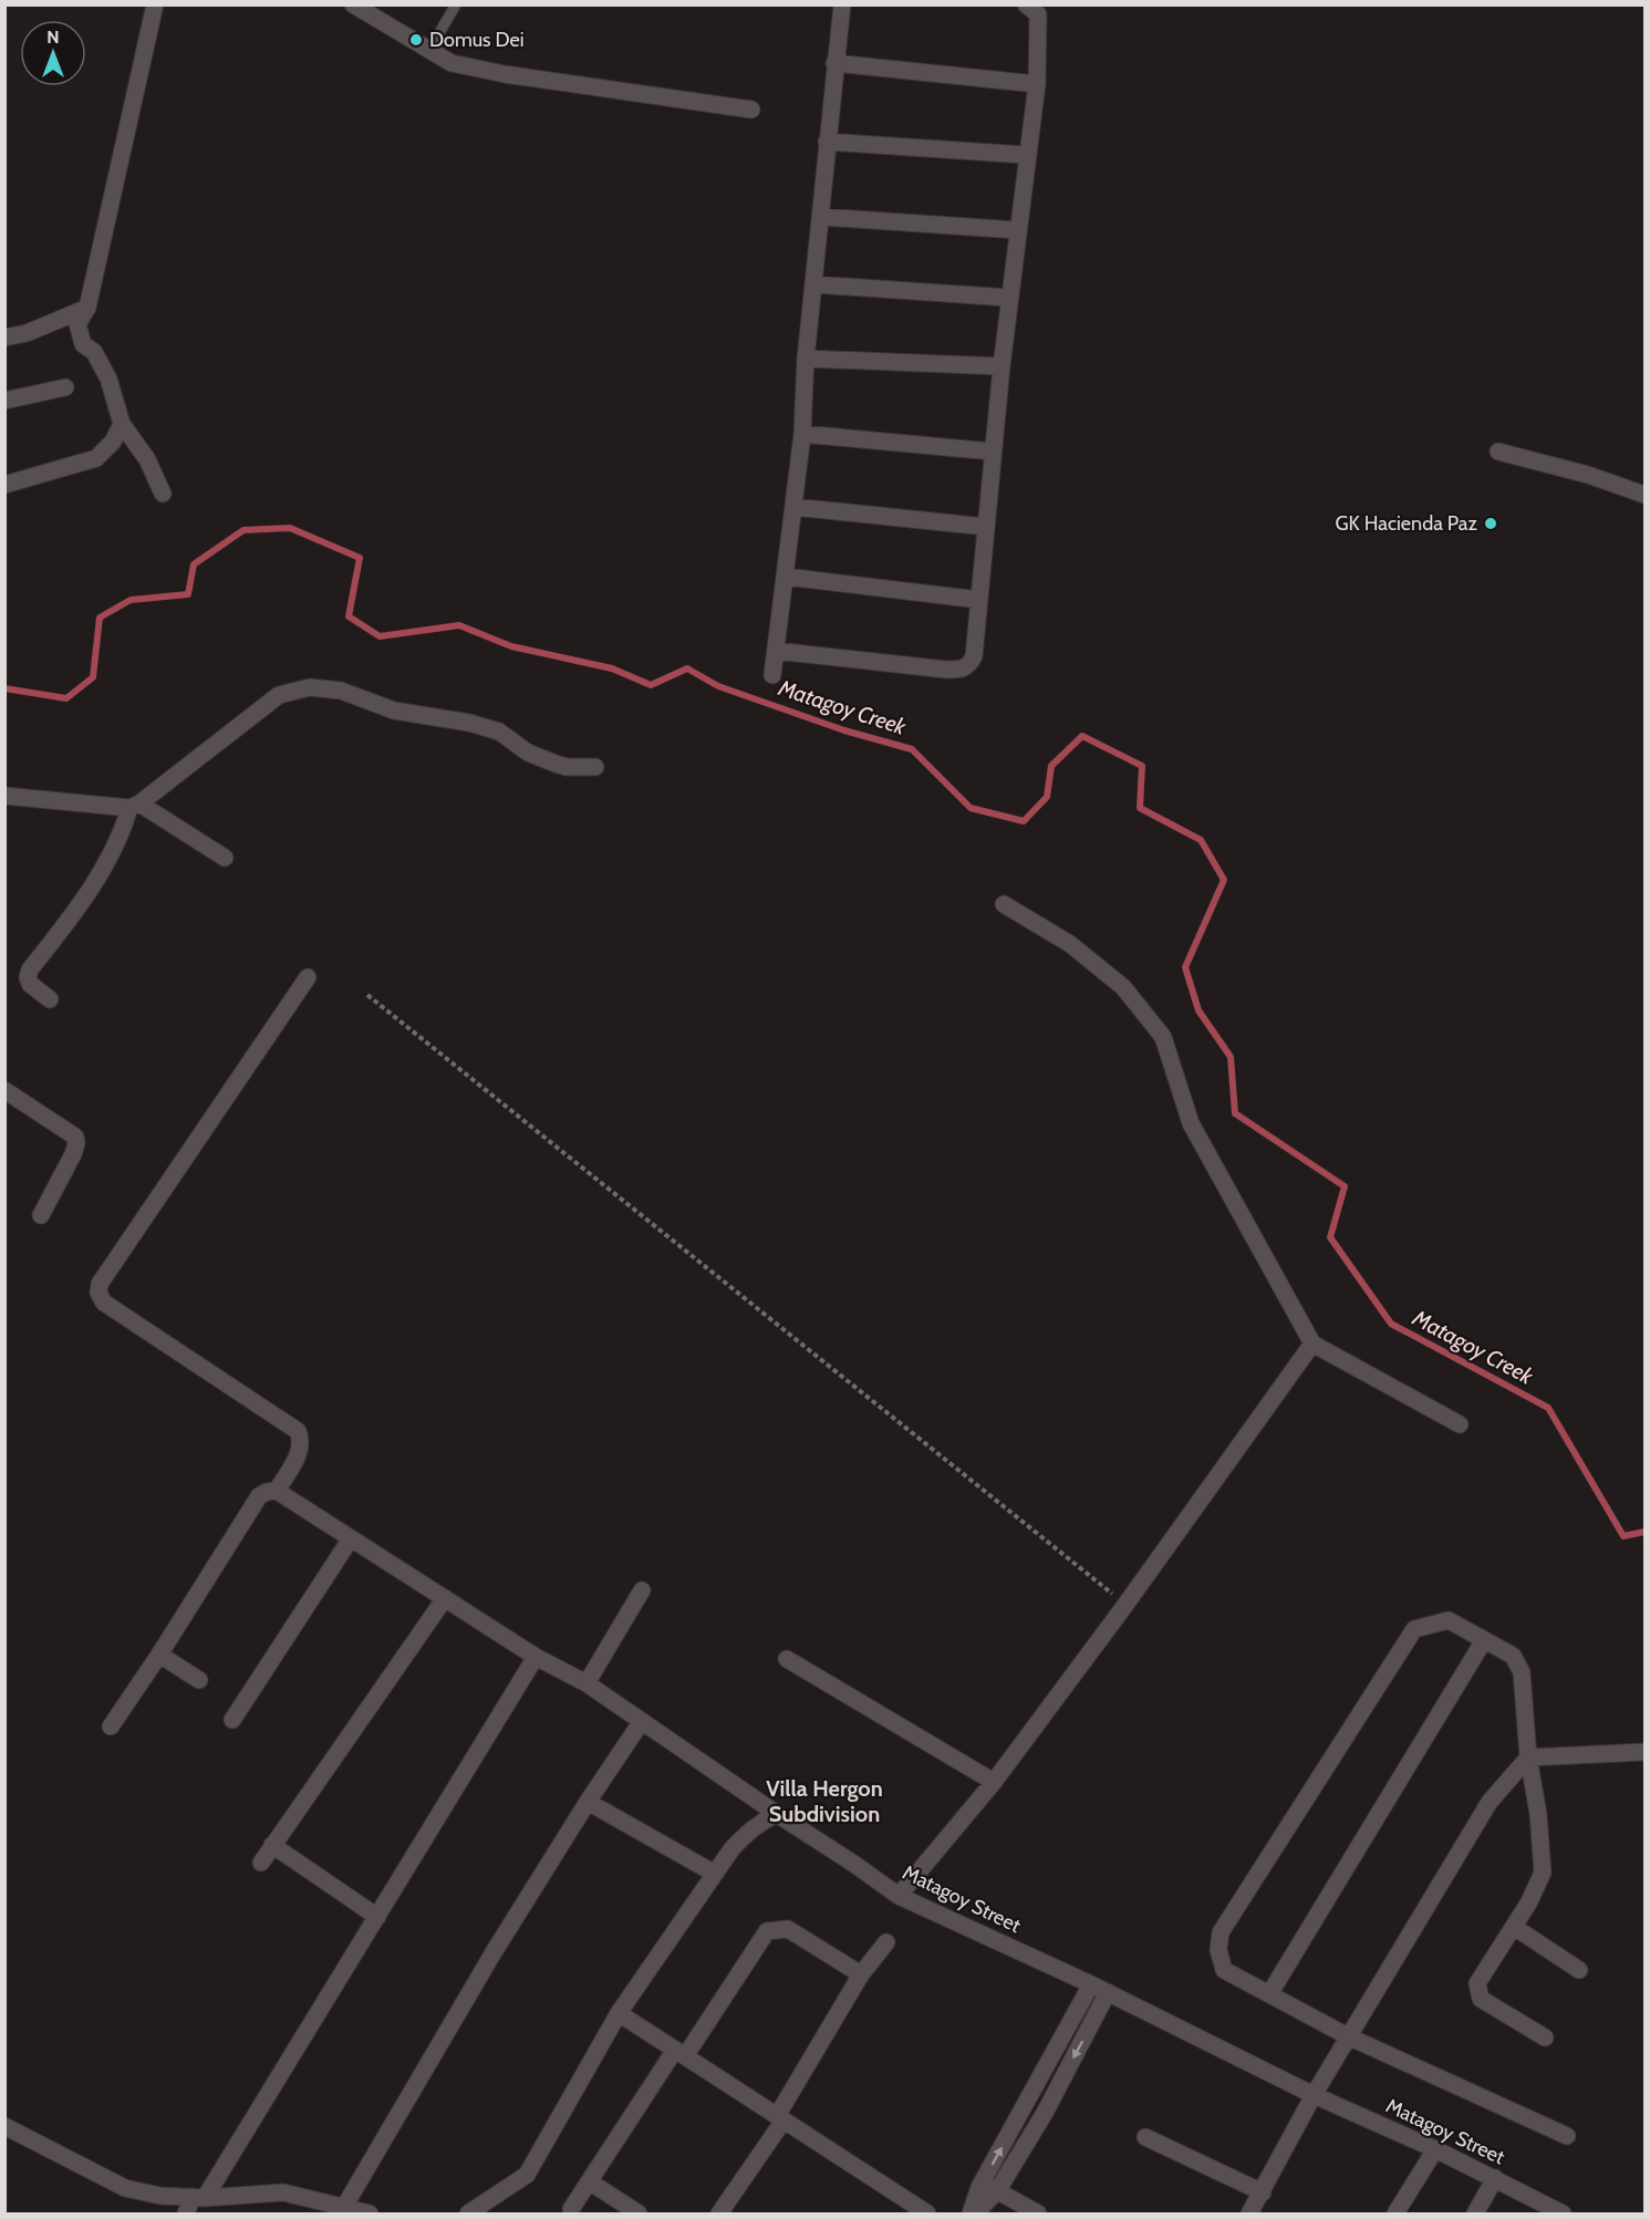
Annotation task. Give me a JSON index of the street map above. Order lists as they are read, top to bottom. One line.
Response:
{"streets":{"street":["Matagoy Street"]},"districts":["Villa Hergon Subdivision"],"water":["Matagoy Creek"],"places":["Domus Dei","GK Hacienda Paz"],"north":"top"}
